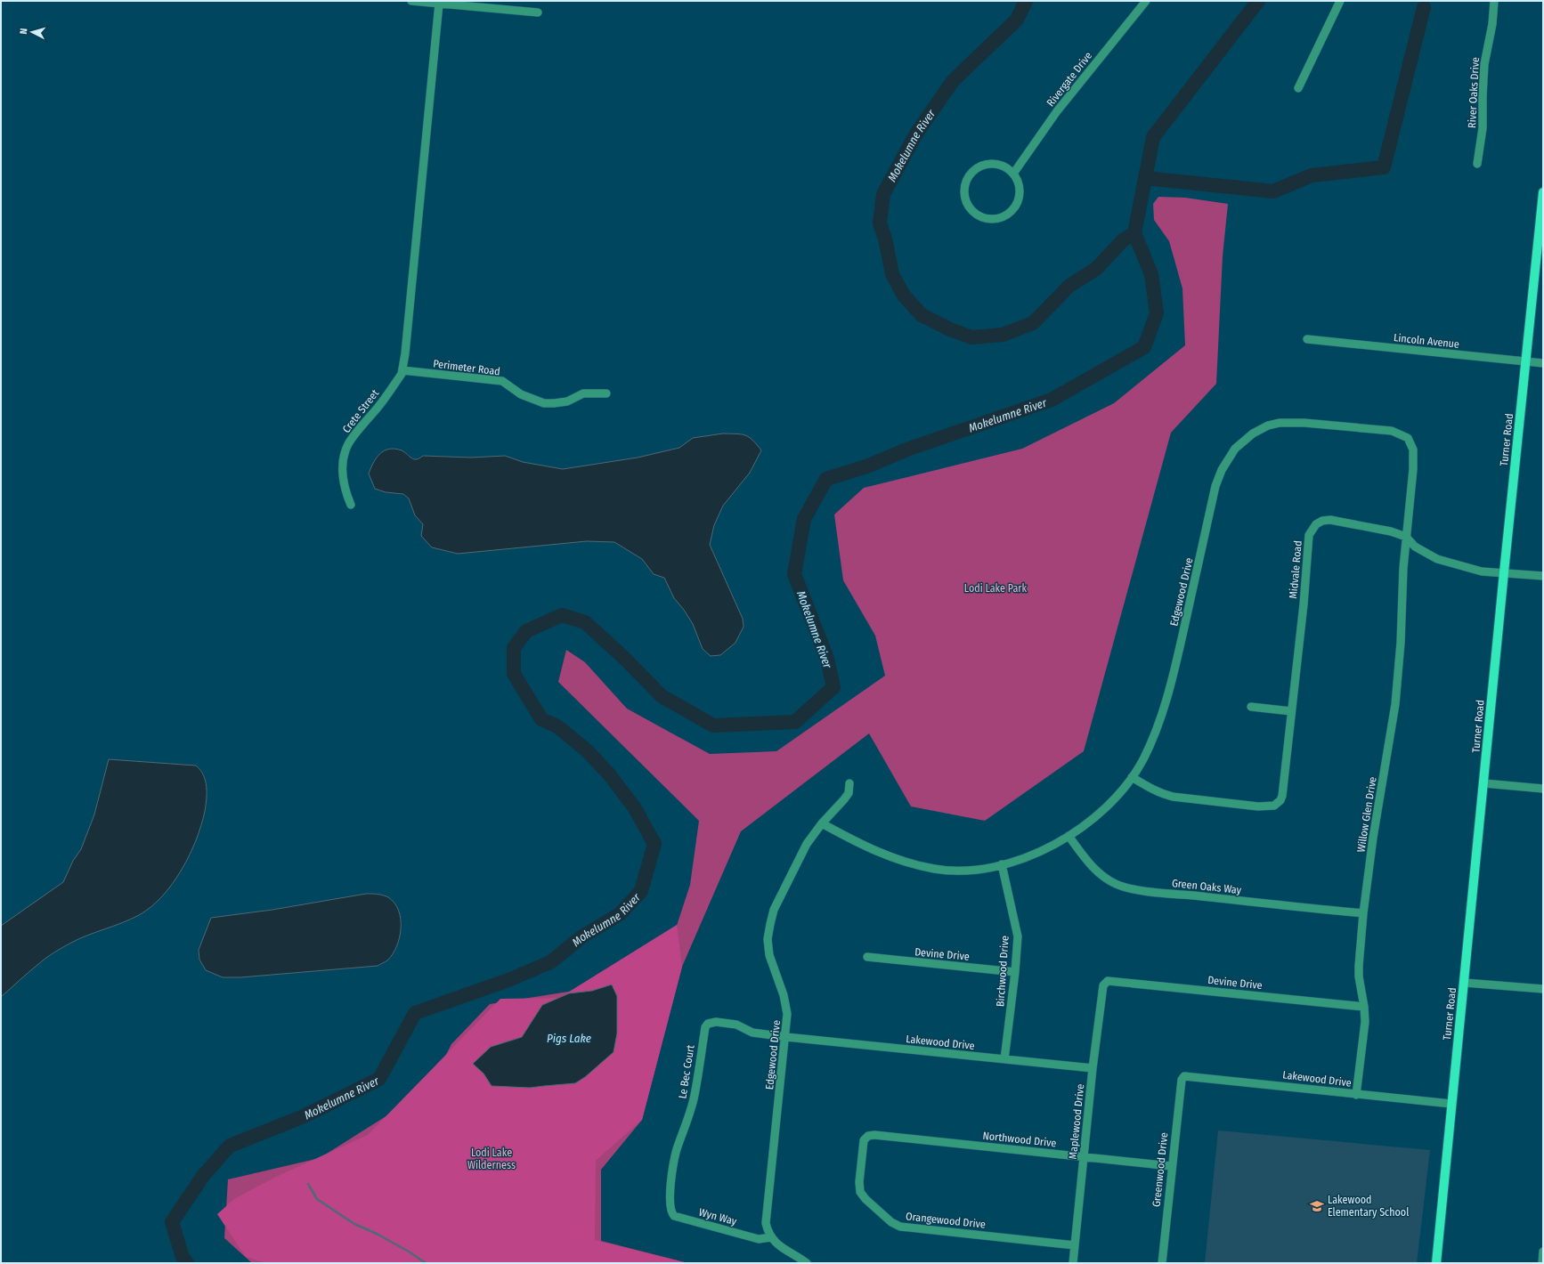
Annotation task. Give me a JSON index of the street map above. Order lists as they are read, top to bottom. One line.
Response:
{"streets":{"main road":["Turner Road"],"street":["Rivergate Drive","River Oaks Drive","Lincoln Avenue","Perimeter Road","Crete Street","Midvale Road","Edgewood Drive","Willow Glen Drive","Green Oaks Way","Devine Drive","Birchwood Drive","Lakewood Drive","Le Bec Court","Maplewood Drive","Northwood Drive","Greenwood Drive","Wyn Way","Orangewood Drive"]},"crossings":[["Lincoln Avenue","Turner Road"],["Perimeter Road","Crete Street"],["Turner Road","Lakewood Drive"],["Midvale Road","Edgewood Drive"],["Midvale Road","Willow Glen Drive"],["Edgewood Drive","Willow Glen Drive"],["Edgewood Drive","Green Oaks Way"],["Edgewood Drive","Birchwood Drive"],["Edgewood Drive","Lakewood Drive"],["Edgewood Drive","Le Bec Court"],["Edgewood Drive","Wyn Way"],["Willow Glen Drive","Green Oaks Way"],["Willow Glen Drive","Devine Drive"],["Willow Glen Drive","Lakewood Drive"],["Devine Drive","Birchwood Drive"],["Devine Drive","Maplewood Drive"],["Birchwood Drive","Lakewood Drive"],["Lakewood Drive","Le Bec Court"],["Lakewood Drive","Maplewood Drive"],["Lakewood Drive","Greenwood Drive"],["Le Bec Court","Wyn Way"],["Maplewood Drive","Northwood Drive"],["Maplewood Drive","Orangewood Drive"],["Northwood Drive","Greenwood Drive"],["Northwood Drive","Orangewood Drive"]],"water":["Mokelumne River","Pigs Lake"],"parks":["Lodi Lake Park","Lodi Lake Wilderness"],"places":{"school or university":["Lakewood Elementary School"]},"north":"left"}
